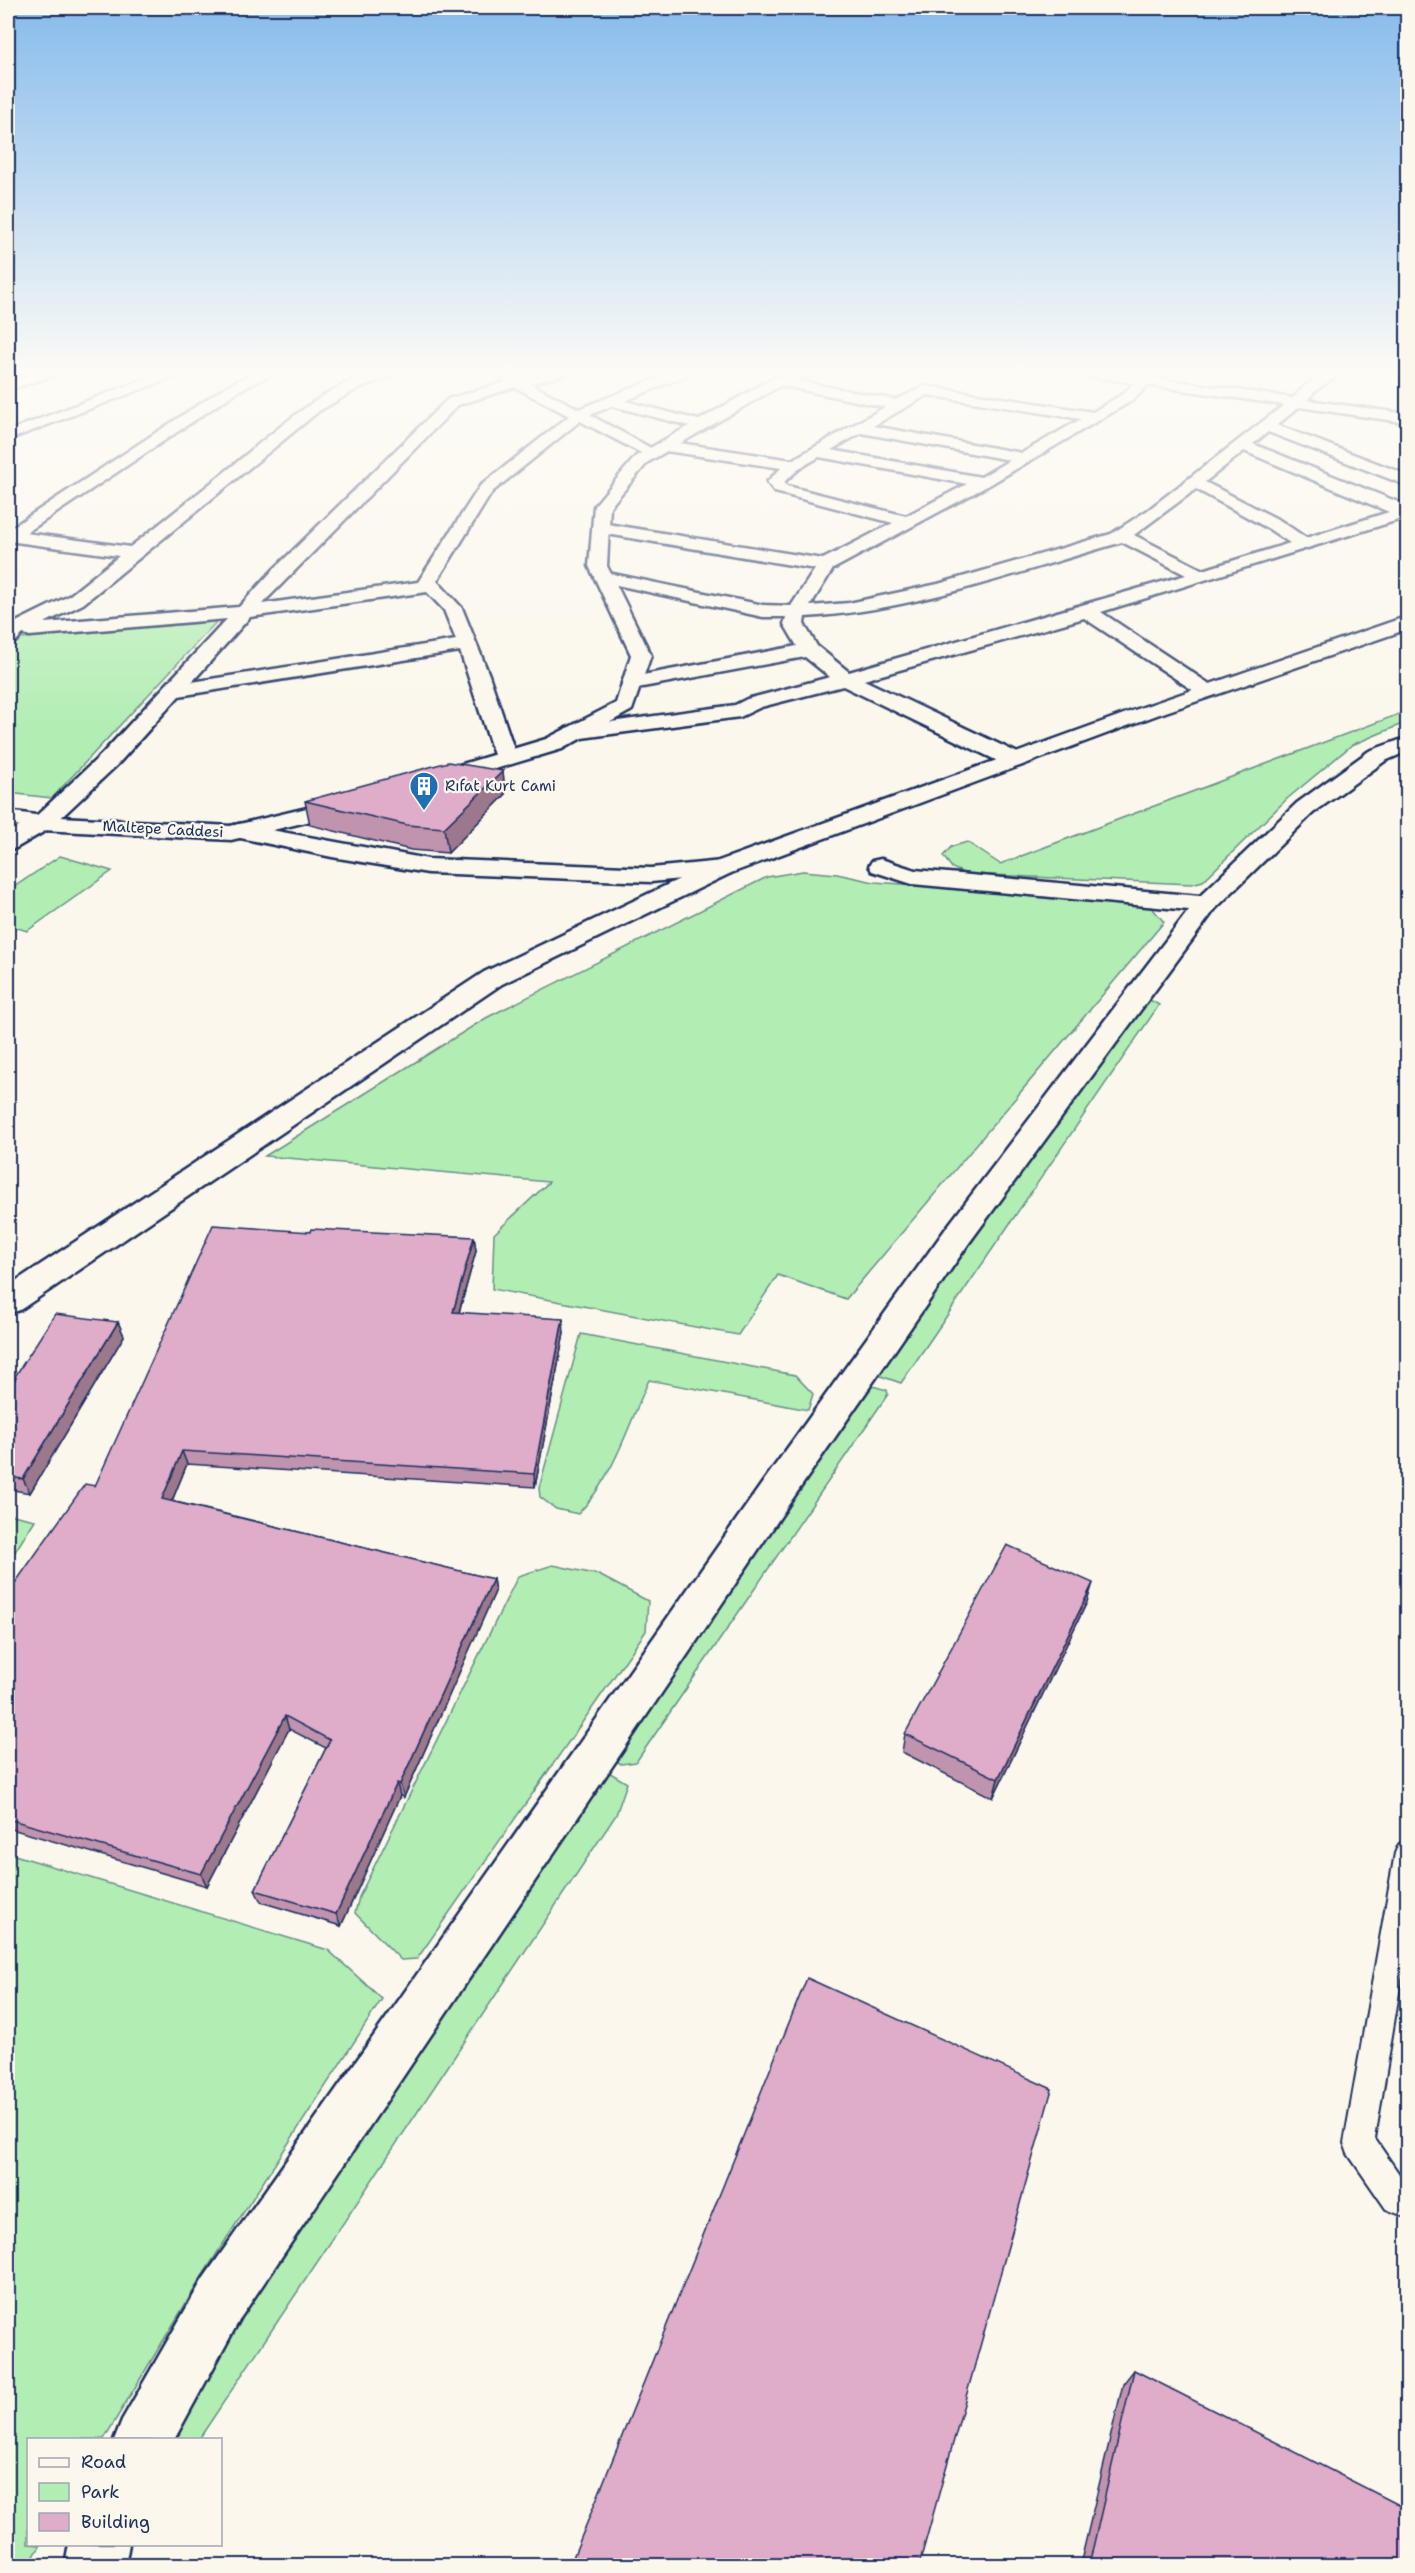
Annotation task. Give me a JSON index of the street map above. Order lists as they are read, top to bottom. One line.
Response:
{"streets":{"street":["Maltepe Caddesi"]},"places":{"building":["Rıfat Kurt Cami"]},"legend":["Road","Park","Building"]}
